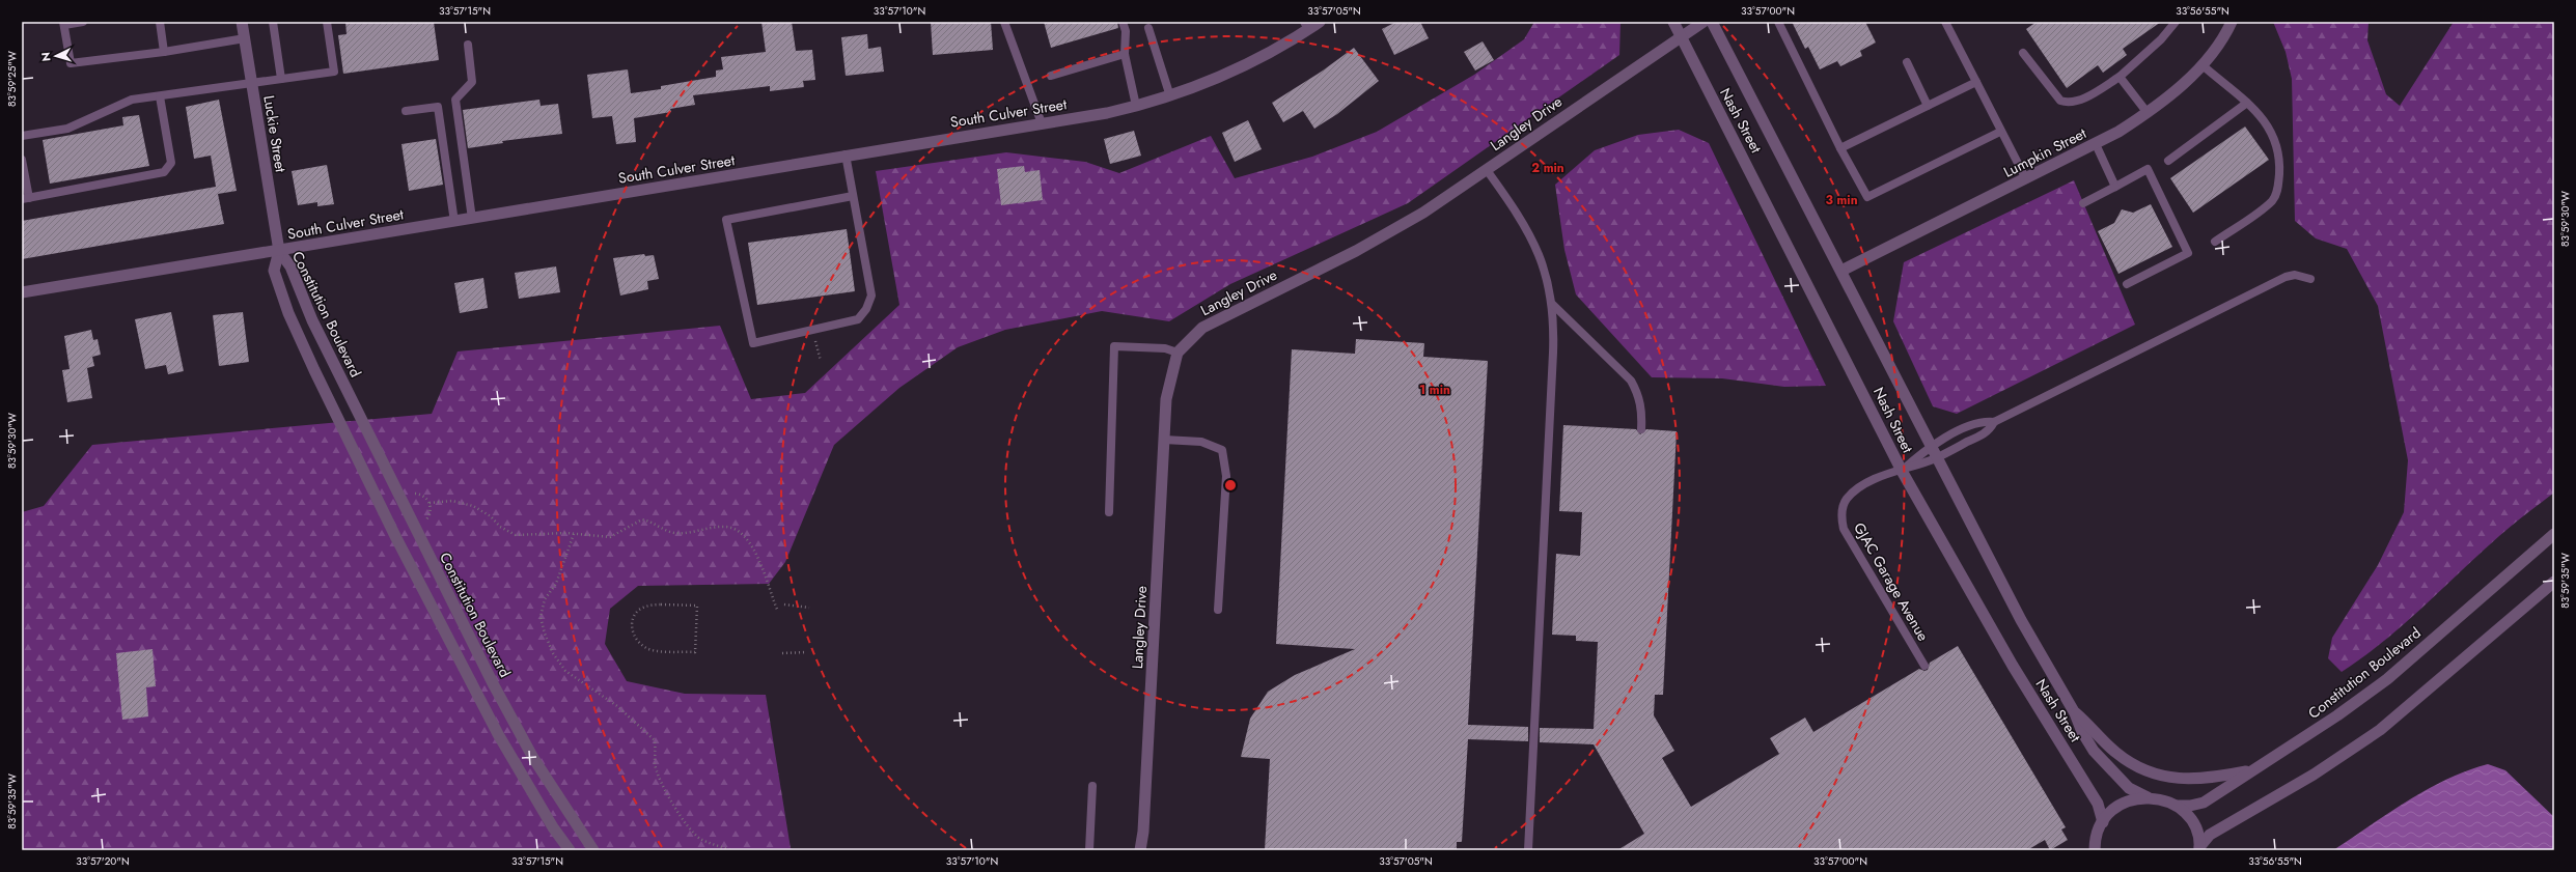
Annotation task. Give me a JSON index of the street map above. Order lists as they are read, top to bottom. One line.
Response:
{"streets":{"street":["South Culver Street","Nash Street","Langley Drive","Luckie Street","Lumpkin Street","Constitution Boulevard"],"lane":["GJAC Garage Avenue"]},"crossings":[["South Culver Street","Luckie Street"],["South Culver Street","Constitution Boulevard"],["Nash Street","Langley Drive"],["Nash Street","Lumpkin Street"],["Nash Street","Constitution Boulevard"],["Nash Street","GJAC Garage Avenue"],["Luckie Street","Constitution Boulevard"]],"north":"left","coordinates":["33°57'15\"N","33°57'10\"N","33°57'05\"N","33°57'00\"N","33°56'55\"N","83°59'25\"W","83°59'30\"W","83°59'35\"W","33°57'20\"N"],"rings":["2 min","3 min","1 min"]}
